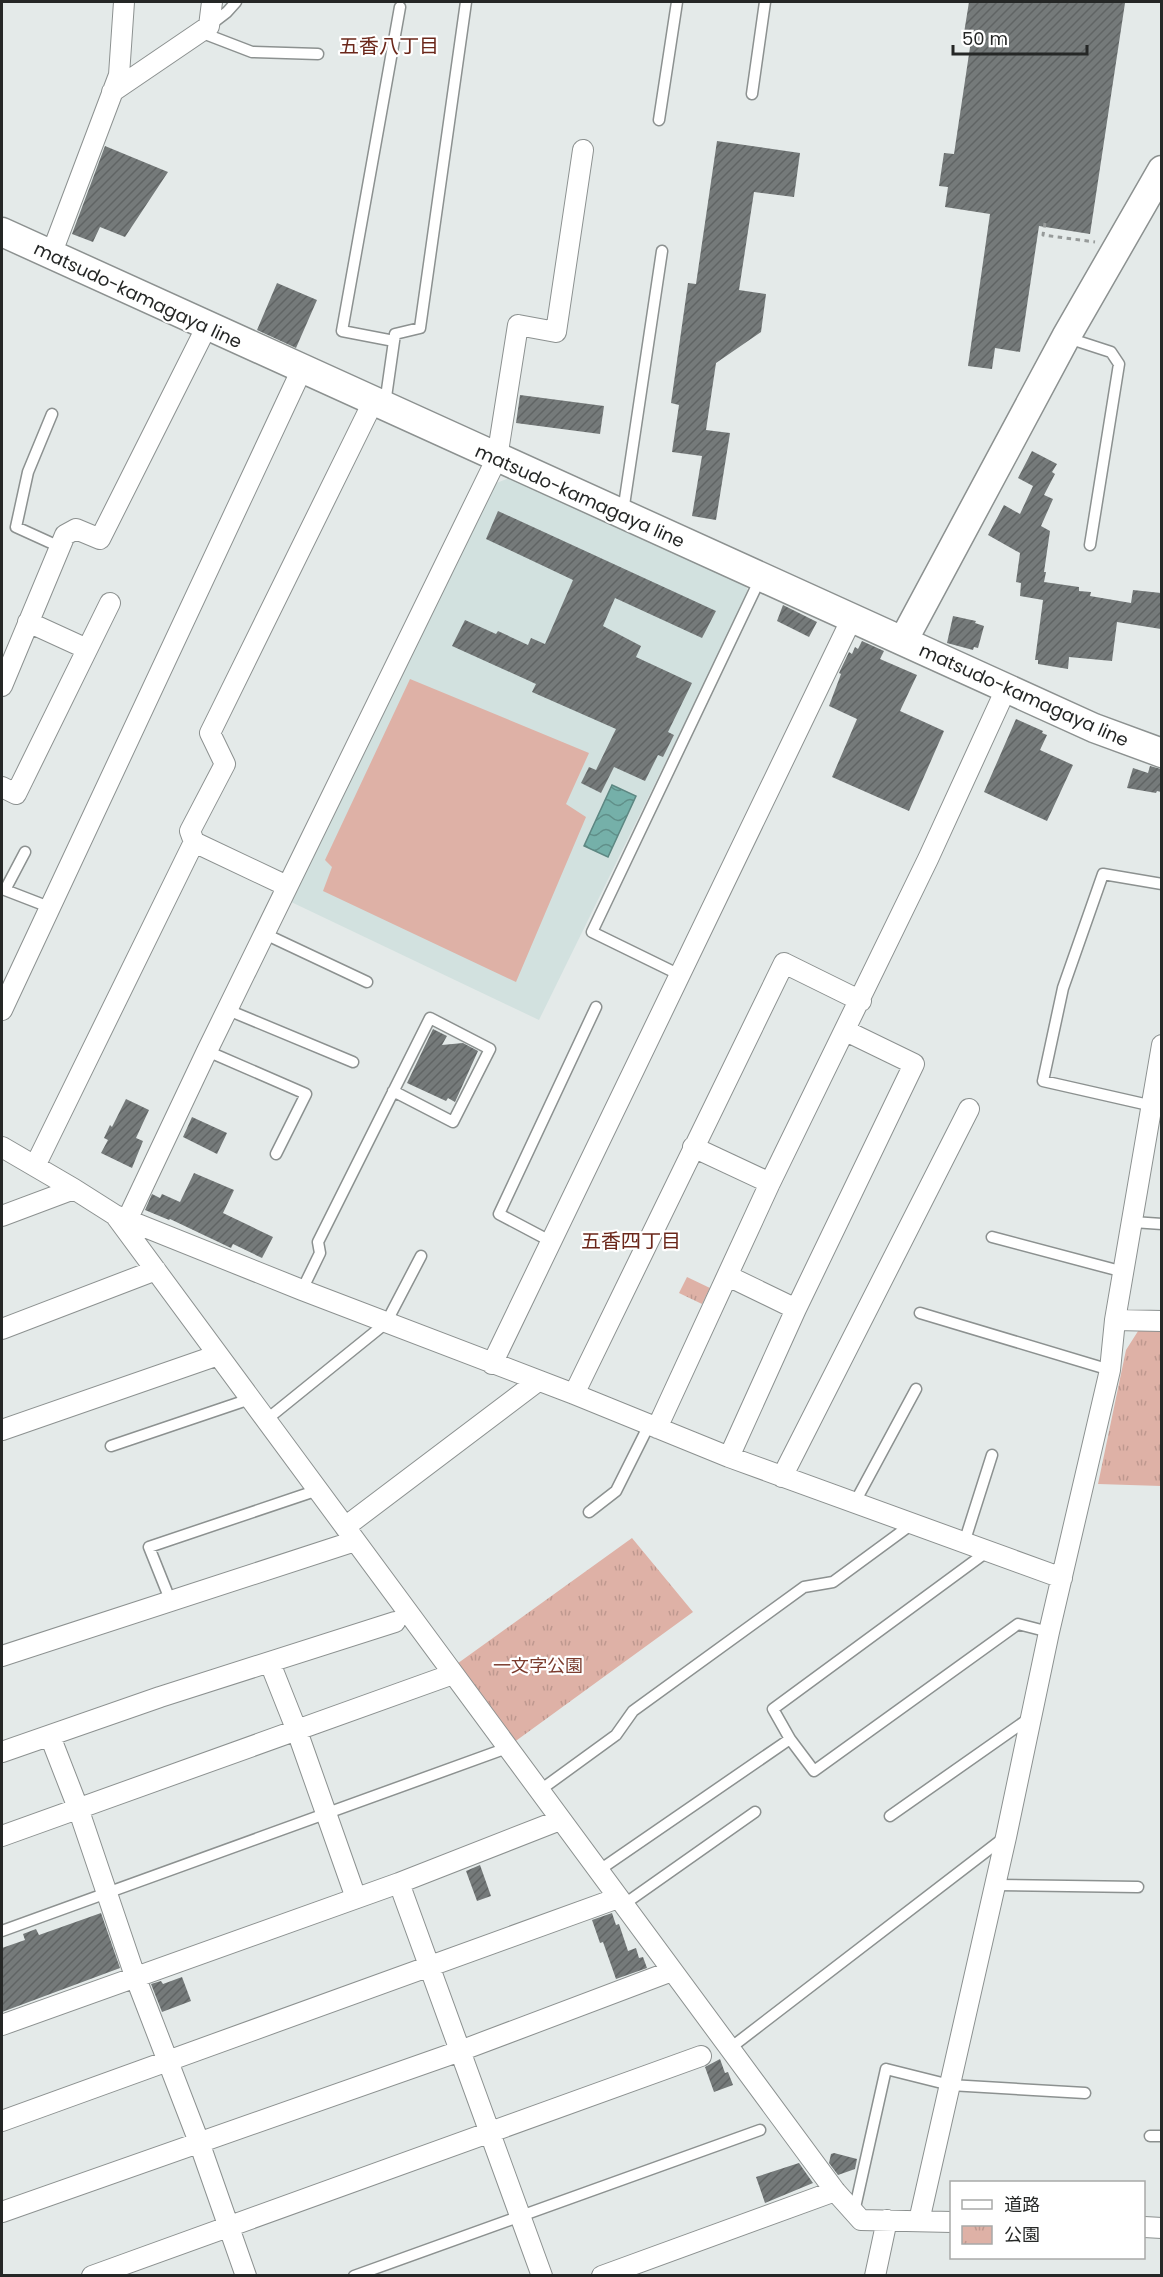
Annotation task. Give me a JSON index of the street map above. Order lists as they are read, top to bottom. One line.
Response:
{"streets":{"main road":["matsudo-kamagaya line"]},"districts":["五香八丁目","五香四丁目"],"parks":["一文字公園"],"legend":["道路","公園"],"scale_bar":"50 m"}
